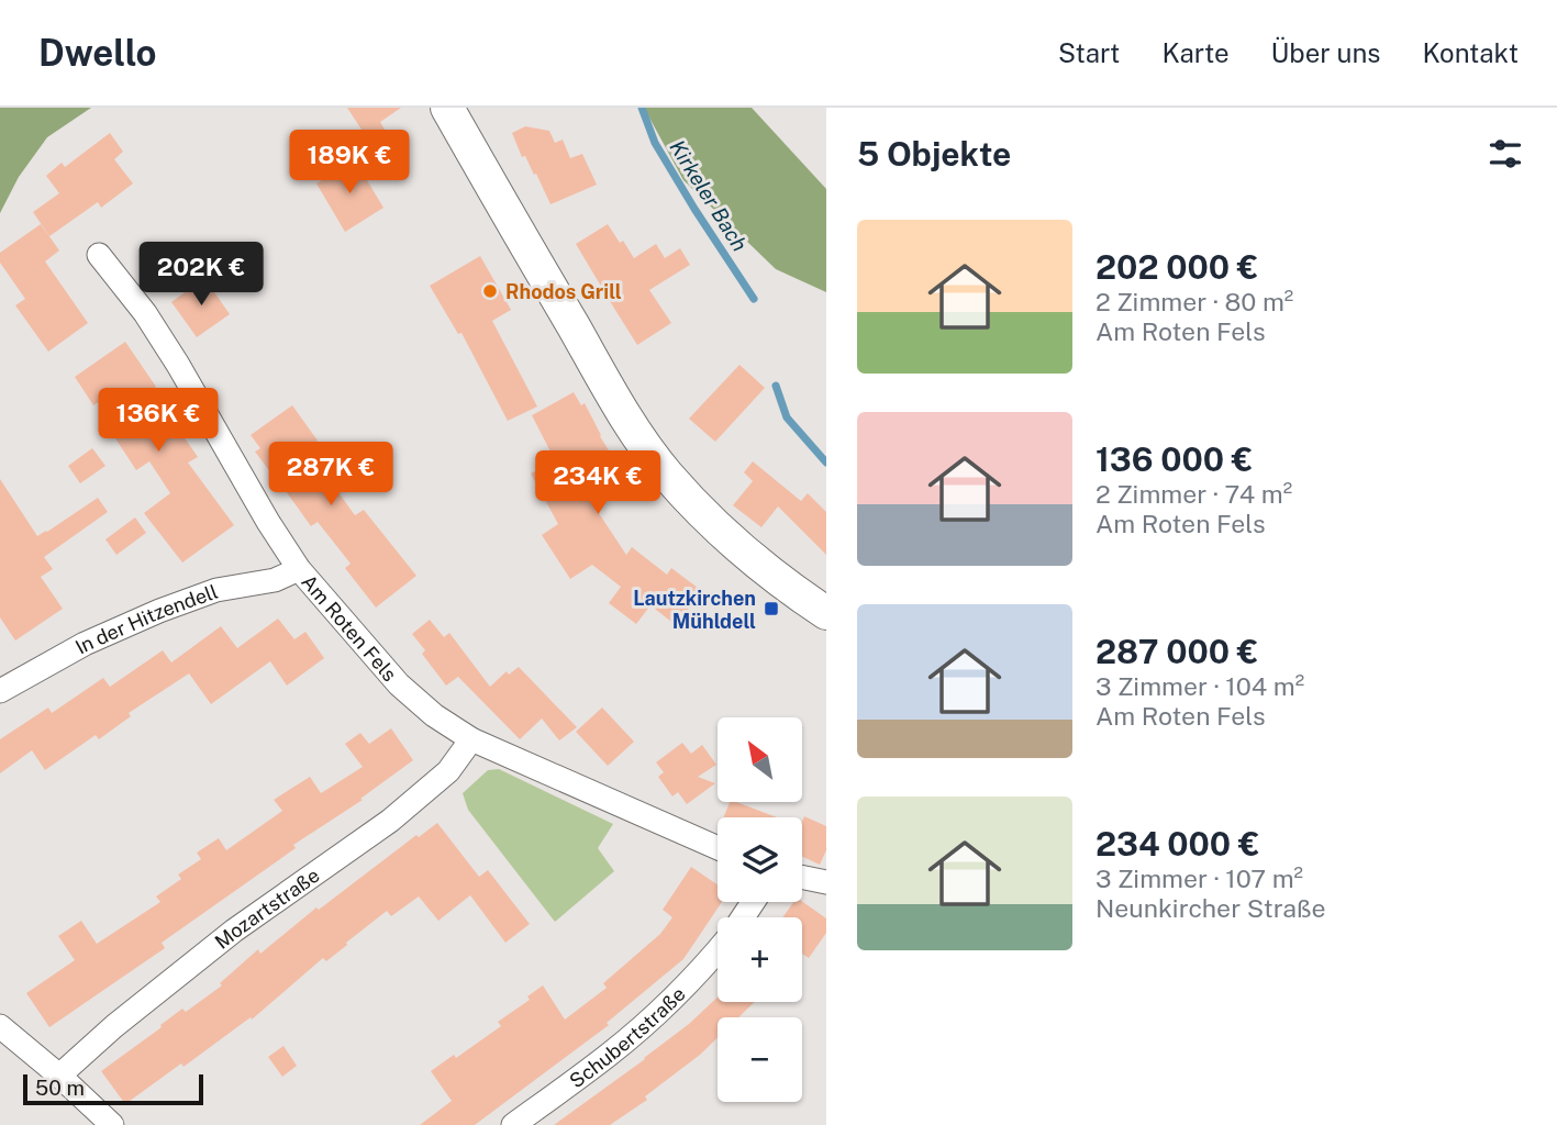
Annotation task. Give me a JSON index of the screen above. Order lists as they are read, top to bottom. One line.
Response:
{"streets":{"street":["In der Hitzendell","Am Roten Fels","Mozartstraße","Schubertstraße"]},"crossings":[["In der Hitzendell","Am Roten Fels"],["Am Roten Fels","Mozartstraße"]],"water":["Kirkeler Bach"],"places":{"other":["Rhodos Grill"],"transit":["Lautzkirchen Mühldell"]},"scale_bar":"50 m","north":"top left","page":{"header":"Dwello","nav":["Start","Karte","Über uns","Kontakt"],"heading":"5 Objekte","price":["189K €","202K €","136K €","287K €","234K €"],"list":[{"name":"202 000 €","note":"2 Zimmer · 80 m² · Am Roten Fels"},{"name":"136 000 €","note":"2 Zimmer · 74 m² · Am Roten Fels"},{"name":"287 000 €","note":"3 Zimmer · 104 m² · Am Roten Fels"},{"name":"234 000 €","note":"3 Zimmer · 107 m² · Neunkircher Straße"}],"map_buttons":["+","−"],"scale":"50 m"}}
